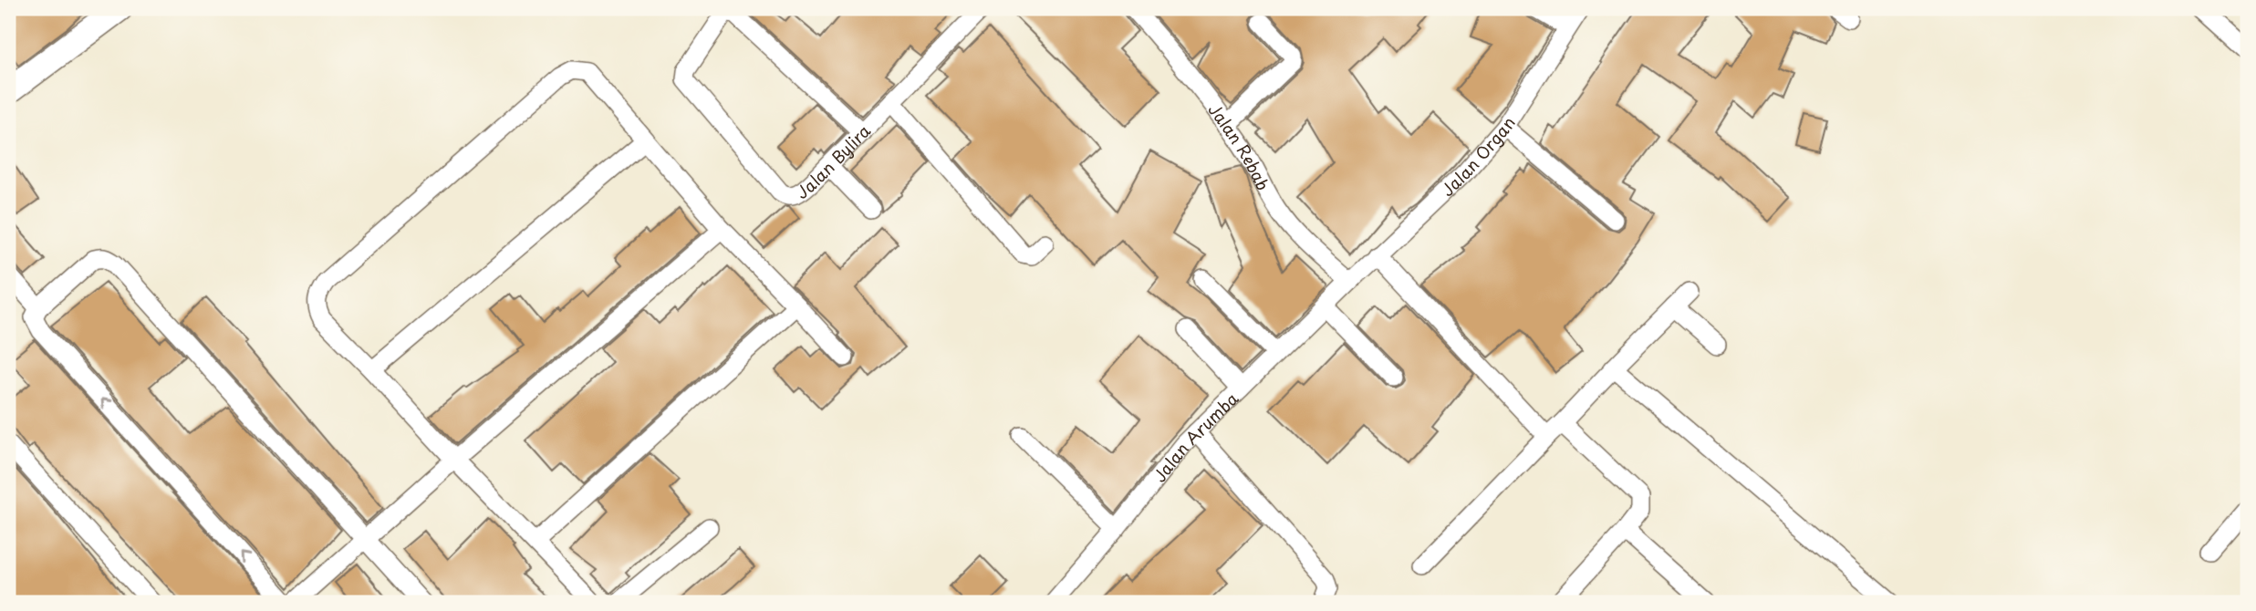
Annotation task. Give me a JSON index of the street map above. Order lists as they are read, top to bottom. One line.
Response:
{"streets":{"street":["Jalan Rebab","Jalan Organ","Jalan Bylira","Jalan Arumba"]},"crossings":[["Jalan Rebab","Jalan Organ"],["Jalan Rebab","Jalan Arumba"],["Jalan Organ","Jalan Arumba"]]}
